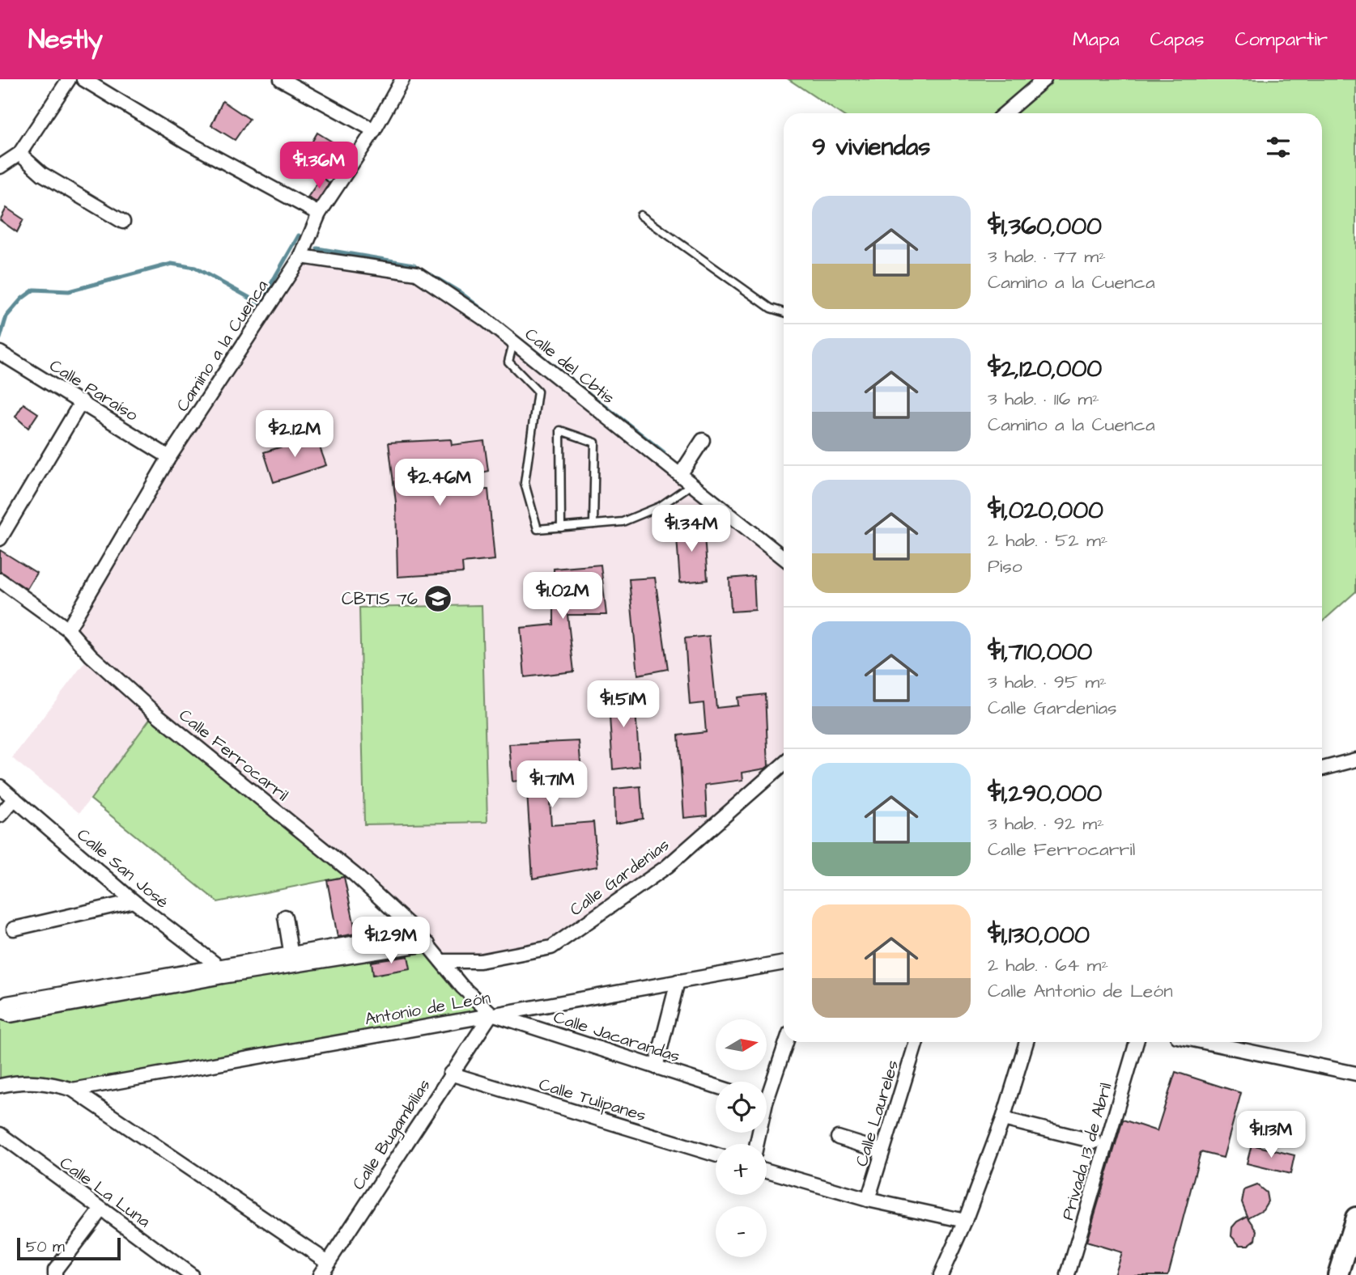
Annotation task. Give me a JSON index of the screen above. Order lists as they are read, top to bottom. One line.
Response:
{"streets":{"street":["Camino a la Cuenca","Calle del Cbtis","Calle Paraíso","Calle Ferrocarril","Calle San José","Calle Gardenias","Antonio de León","Calle Jacarandas","Calle Tulipanes","Calle Laureles","Calle Bugambilias","Privada 13 de Abril","Calle La Luna"]},"crossings":[["Camino a la Cuenca","Calle del Cbtis"],["Camino a la Cuenca","Calle Paraíso"],["Camino a la Cuenca","Calle Ferrocarril"],["Calle Ferrocarril","Calle Gardenias"],["Calle Ferrocarril","Antonio de León"],["Calle Ferrocarril","Calle Jacarandas"],["Calle Ferrocarril","Calle Bugambilias"],["Antonio de León","Calle Jacarandas"],["Antonio de León","Calle Bugambilias"],["Calle Jacarandas","Calle Bugambilias"],["Calle Tulipanes","Calle Bugambilias"]],"places":{"school or university":["CBTIS 76"]},"scale_bar":"50 m","north":"right","page":{"header":"Nestly","nav":["Mapa","Capas","Compartir"],"heading":"9 viviendas","price":["$1.36M","$2.12M","$2.46M","$1.34M","$1.02M","$1.51M","$1.71M","$1.29M","$1.13M"],"list":[{"name":"$1,360,000","note":"3 hab. · 77 m² · Camino a la Cuenca"},{"name":"$2,120,000","note":"3 hab. · 116 m² · Camino a la Cuenca"},{"name":"$1,020,000","note":"2 hab. · 52 m² · Piso"},{"name":"$1,710,000","note":"3 hab. · 95 m² · Calle Gardenias"},{"name":"$1,290,000","note":"3 hab. · 92 m² · Calle Ferrocarril"},{"name":"$1,130,000","note":"2 hab. · 64 m² · Calle Antonio de León"}],"map_buttons":["+","−"],"scale":"50 m"}}
